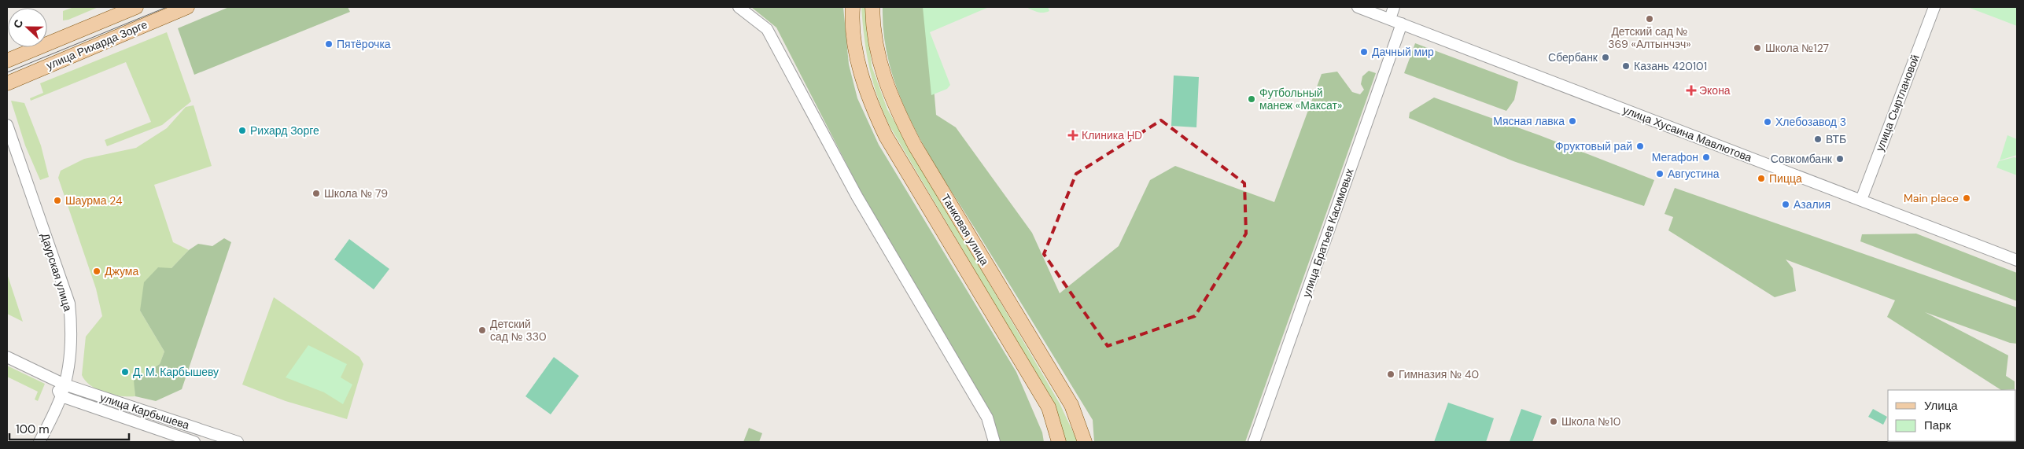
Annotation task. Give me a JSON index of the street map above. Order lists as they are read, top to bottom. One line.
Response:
{"streets":{"main road":["улица Рихарда Зорге","Танковая улица"],"street":["улица Сыртлановой","улица Хусаина Мавлютова","улица Братьев Касимовых","Даурская улица","улица Карбышева"]},"crossings":[["улица Сыртлановой","улица Хусаина Мавлютова"],["улица Хусаина Мавлютова","улица Братьев Касимовых"],["Даурская улица","улица Карбышева"]],"places":{"other":["Детский сад № 369 «Алтынчэч»","Пятёрочка","Школа №127","Дачный мир","Сбербанк","Казань 420101","Футбольный манеж «Максат»","Мясная лавка","Хлебозавод 3","Рихард Зорге","ВТБ","Фруктовый рай","Мегафон","Совкомбанк","Августина","Пицца","Школа № 79","Main place","Шаурма 24","Азалия","Джума","Детский сад № 330","Д. М. Карбышеву","Гимназия № 40","Школа №10"],"health":["Экона","Клиника HD"]},"legend":["Улица","Парк"],"scale_bar":"100 m","north":"left"}
